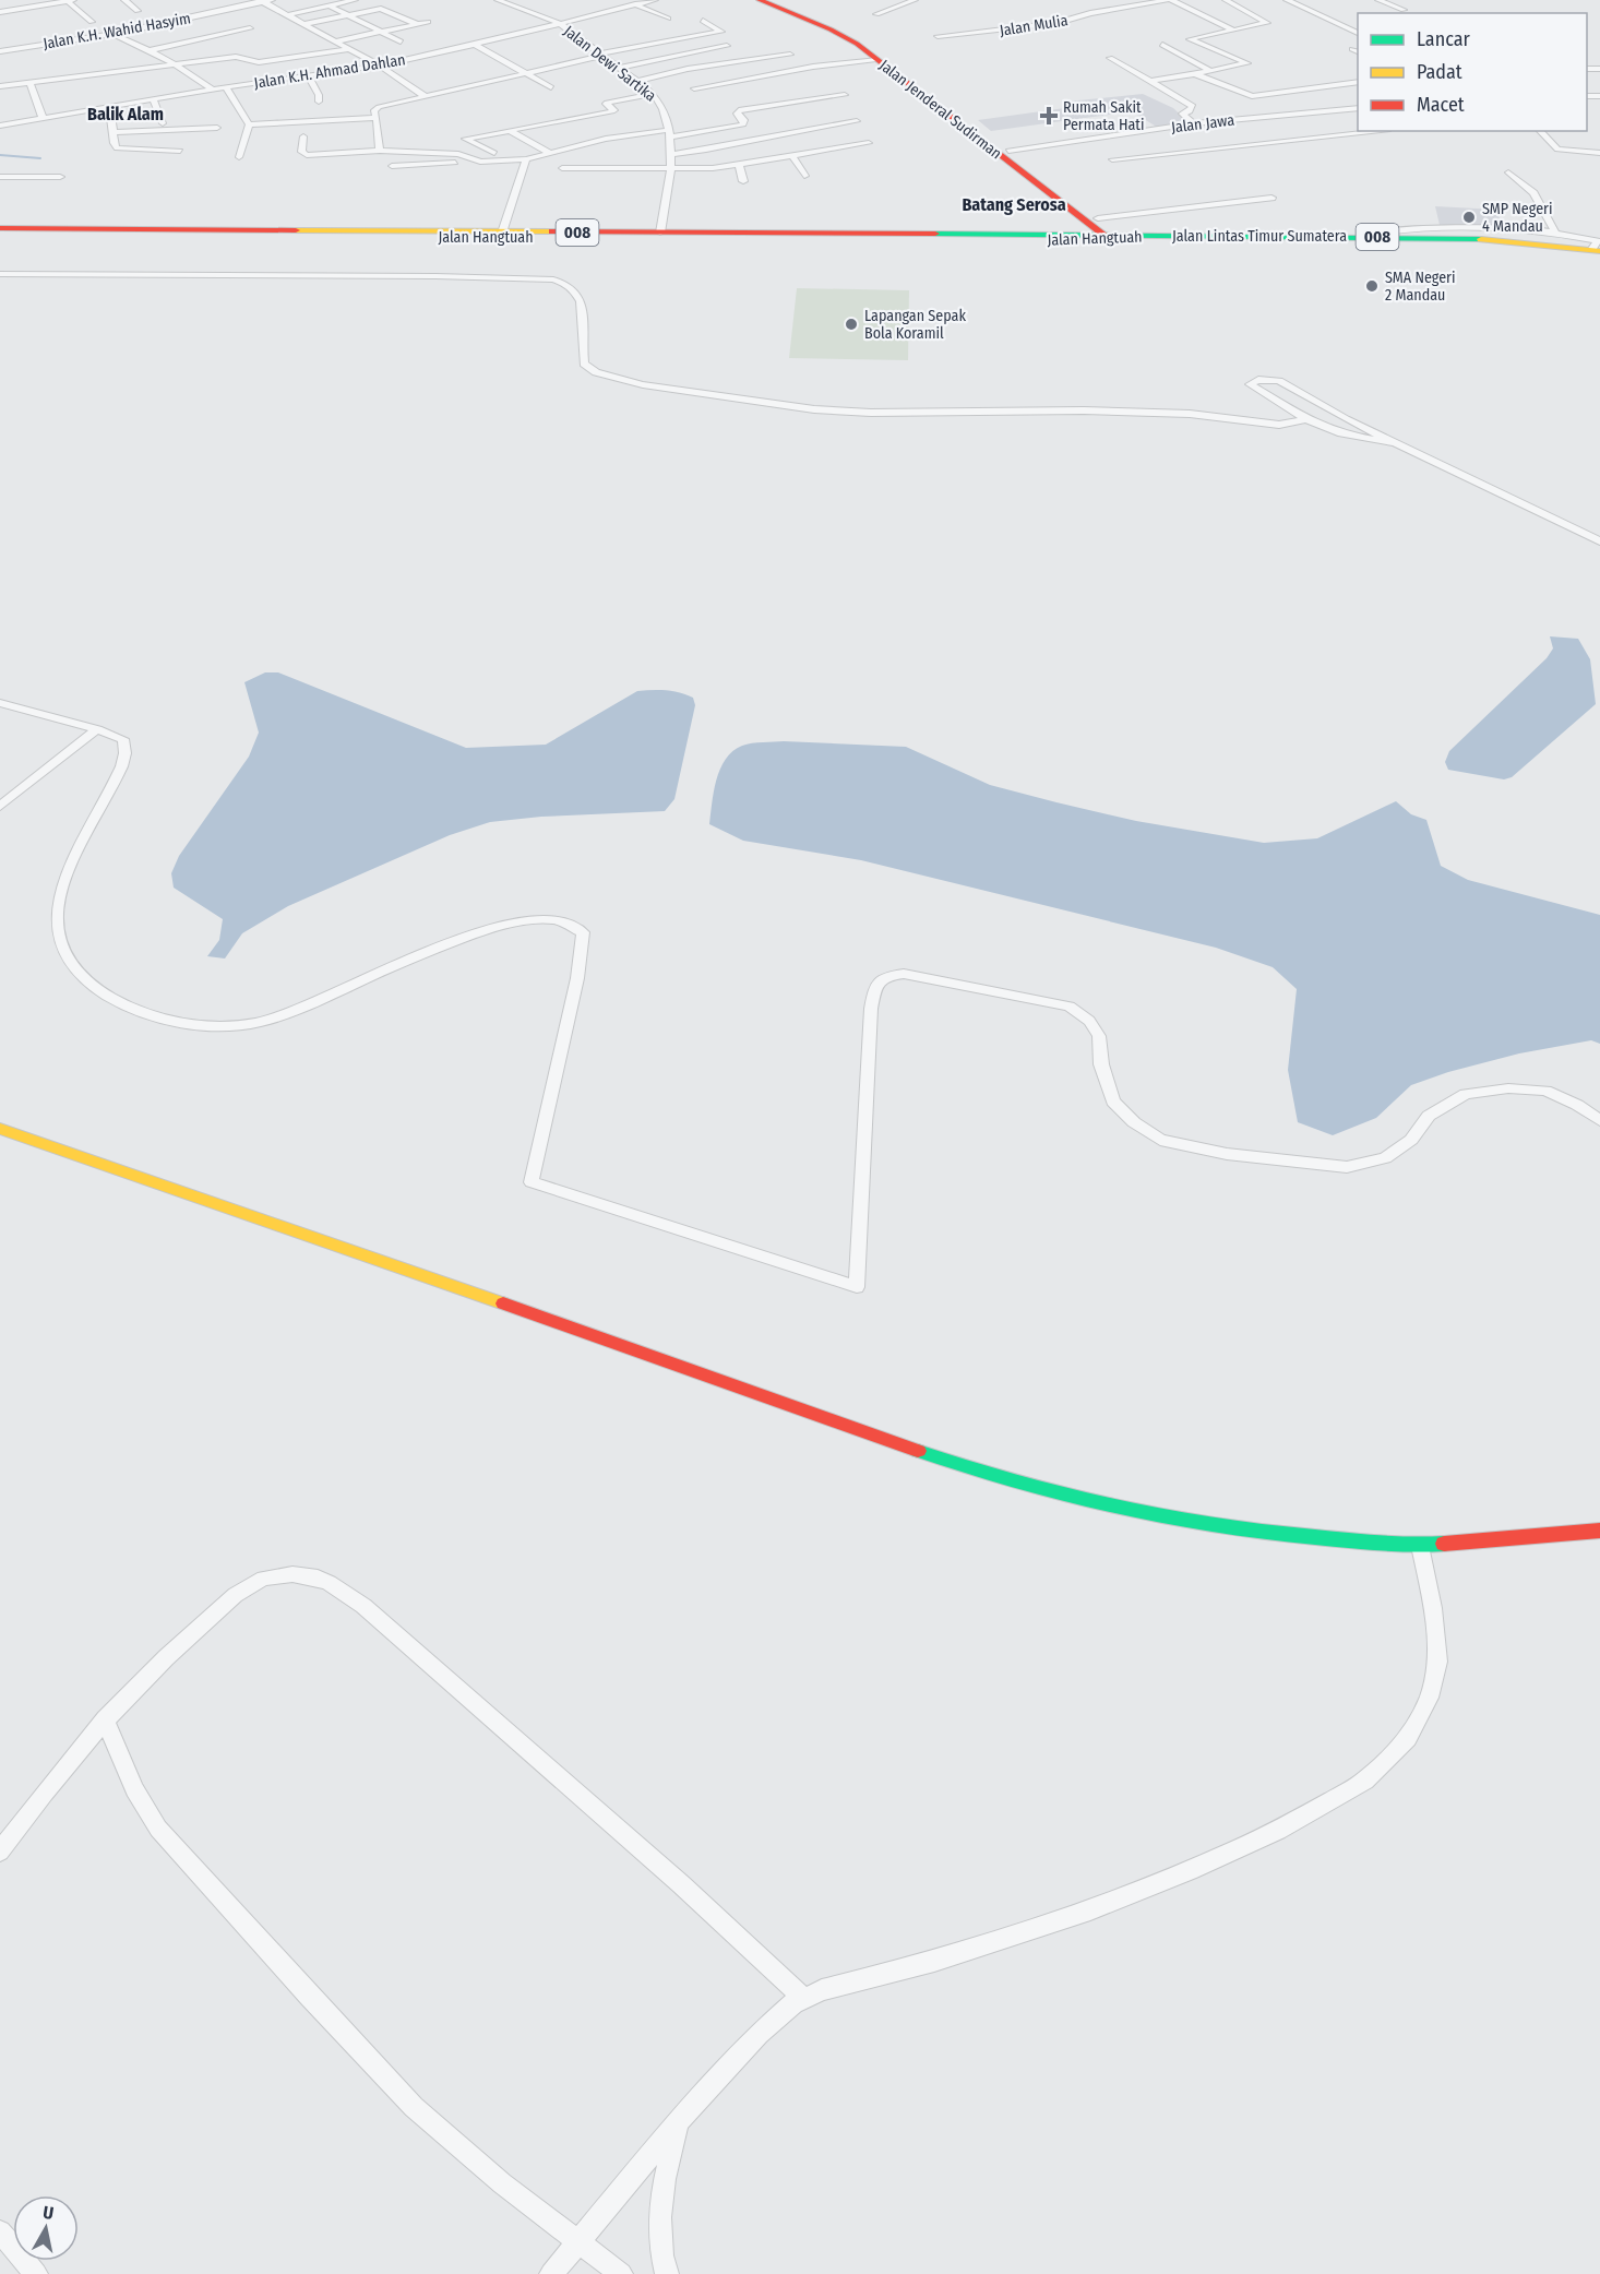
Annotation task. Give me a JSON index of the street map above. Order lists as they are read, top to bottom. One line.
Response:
{"streets":{"main road":["Jalan Jenderal Sudirman","008","Jalan Lintas Timur Sumatera","Jalan Hangtuah"],"street":["Jalan Mulia","Jalan K.H. Wahid Hasyim","Jalan Dewi Sartika","Jalan K.H. Ahmad Dahlan","Jalan Jawa"]},"crossings":[["Jalan Dewi Sartika","Jalan K.H. Ahmad Dahlan"],["Jalan Dewi Sartika","Jalan Hangtuah"],["Jalan Jenderal Sudirman","Jalan Jawa"],["Jalan Jenderal Sudirman","Jalan Hangtuah"],["Jalan Lintas Timur Sumatera","Jalan Hangtuah"]],"districts":["Balik Alam","Batang Serosa"],"places":{"health":["Rumah Sakit Permata Hati"],"other":["SMP Negeri 4 Mandau","SMA Negeri 2 Mandau","Lapangan Sepak Bola Koramil"]},"legend":["Lancar","Padat","Macet"],"north":"top"}
